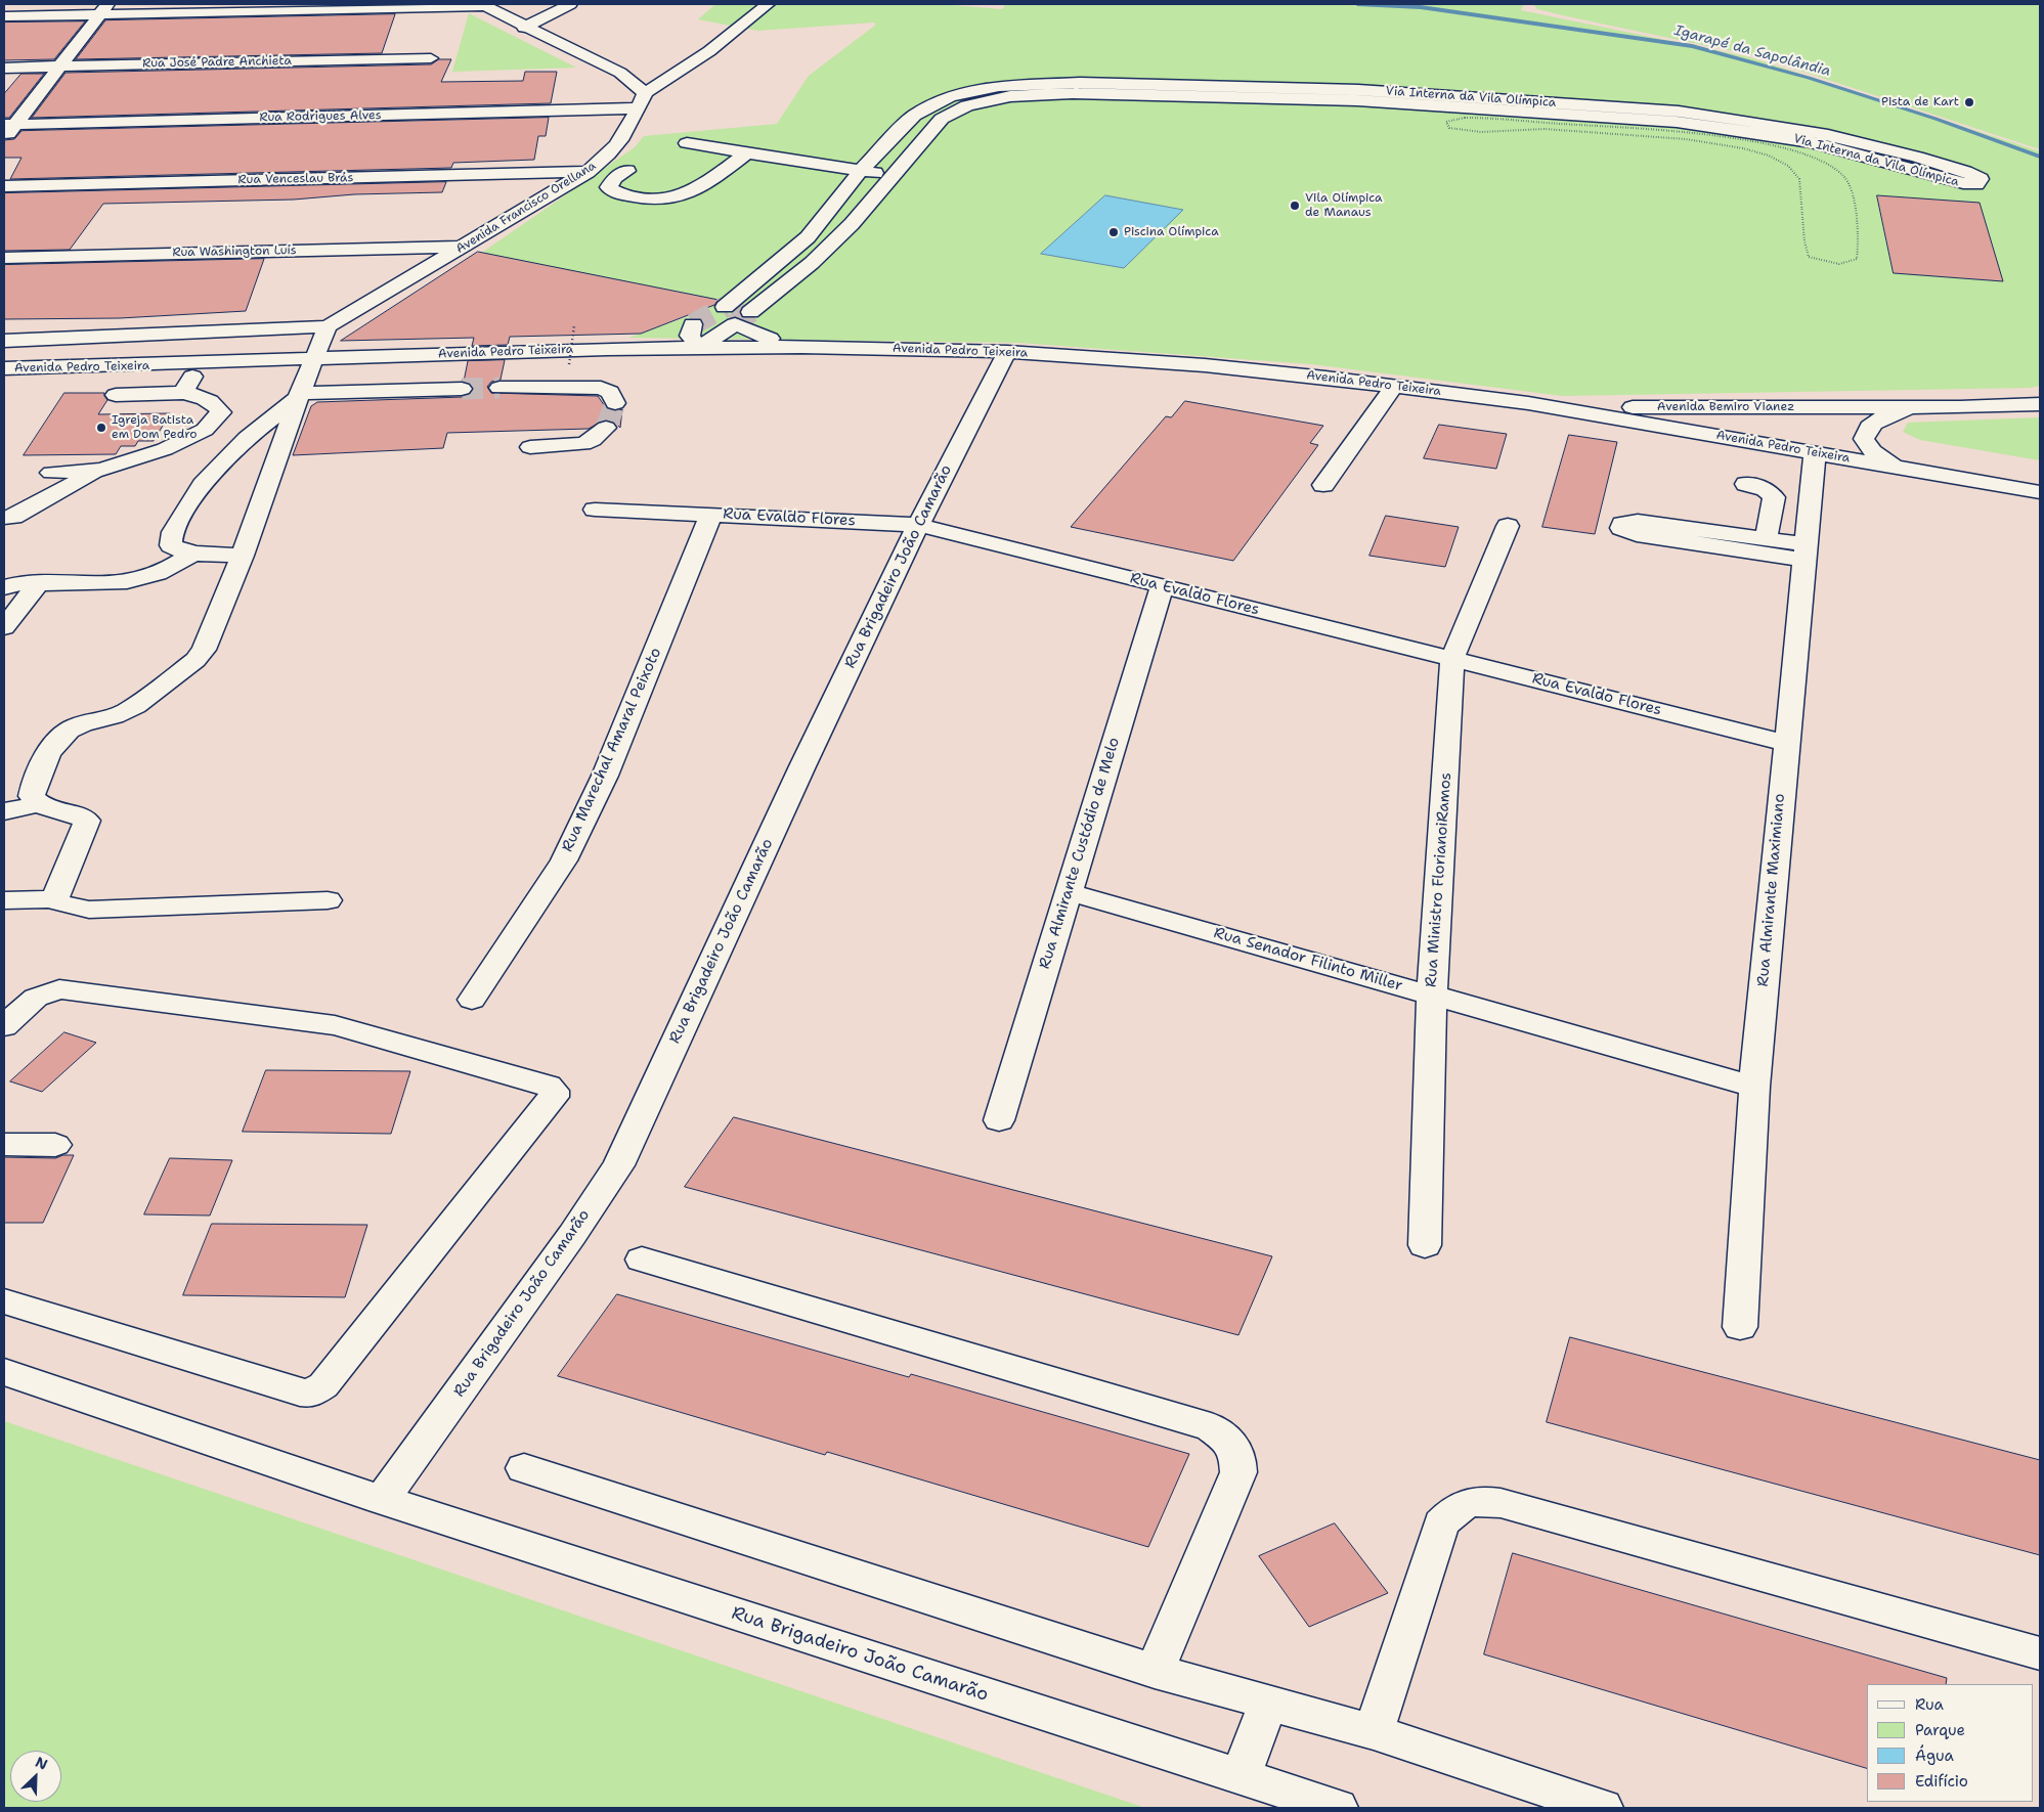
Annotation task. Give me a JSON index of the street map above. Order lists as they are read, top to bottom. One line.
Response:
{"streets":{"street":["Rua José Padre Anchieta","Via Interna da Vila Olímpica","Rua Rodrigues Alves","Rua Venceslau Brás","Avenida Francisco Orellana","Rua Washington Luís","Avenida Pedro Teixeira","Avenida Bemiro Vianez","Rua Evaldo Flores","Rua Brigadeiro João Camarão","Rua Marechal Amaral Peixoto","Rua Almirante Custódio de Melo","Rua Ministro FlorianoiRamos","Rua Almirante Maximiano","Rua Senador Filinto Miller"]},"crossings":[["Rua Rodrigues Alves","Avenida Francisco Orellana"],["Rua Venceslau Brás","Avenida Francisco Orellana"],["Avenida Francisco Orellana","Rua Washington Luís"],["Avenida Francisco Orellana","Avenida Pedro Teixeira"],["Avenida Pedro Teixeira","Avenida Bemiro Vianez"],["Avenida Pedro Teixeira","Rua Brigadeiro João Camarão"],["Avenida Pedro Teixeira","Rua Almirante Maximiano"],["Rua Evaldo Flores","Rua Brigadeiro João Camarão"],["Rua Evaldo Flores","Rua Marechal Amaral Peixoto"],["Rua Evaldo Flores","Rua Almirante Custódio de Melo"],["Rua Evaldo Flores","Rua Ministro FlorianoiRamos"],["Rua Evaldo Flores","Rua Almirante Maximiano"],["Rua Almirante Custódio de Melo","Rua Senador Filinto Miller"],["Rua Ministro FlorianoiRamos","Rua Senador Filinto Miller"],["Rua Almirante Maximiano","Rua Senador Filinto Miller"]],"water":["Igarapé da Sapolândia"],"places":["Pista de Kart","Vila Olímpica de Manaus","Piscina Olímpica","Igreja Batista em Dom Pedro"],"legend":["Rua","Parque","Água","Edifício"],"north":"top right"}
